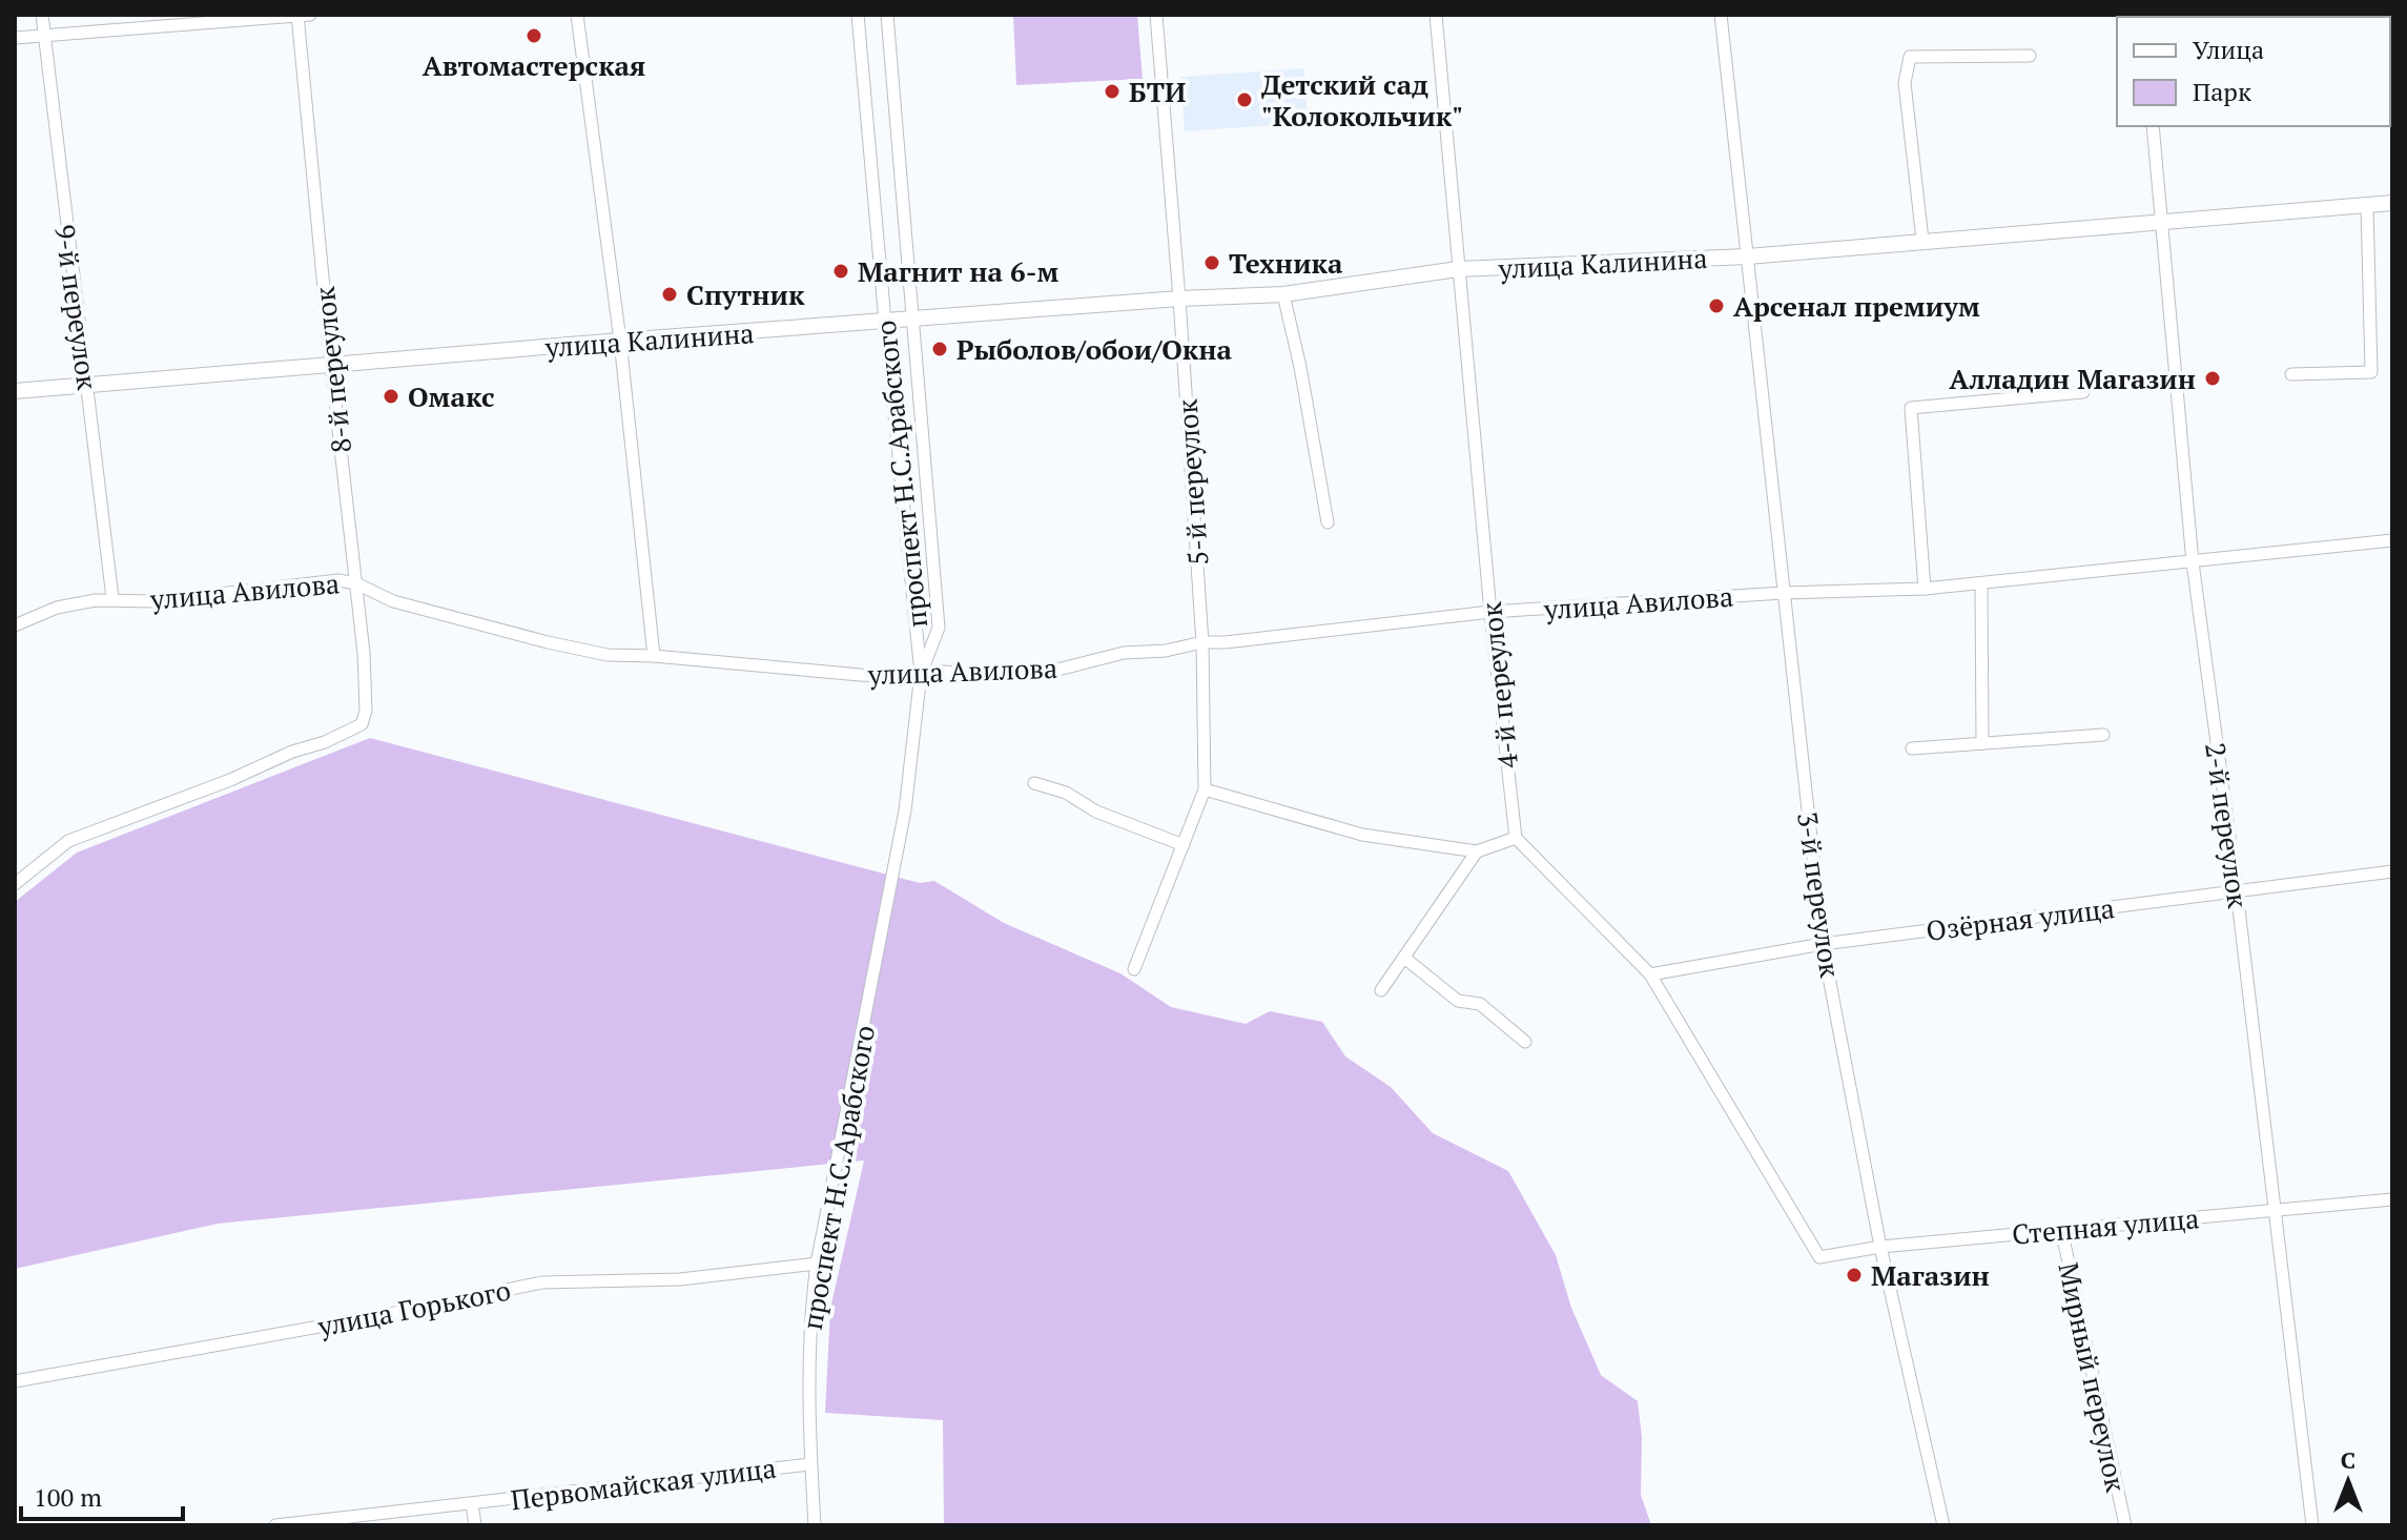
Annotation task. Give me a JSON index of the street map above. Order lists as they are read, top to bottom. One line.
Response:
{"streets":{"main road":["улица Калинина"],"street":["9-й переулок","8-й переулок","проспект Н.С.Арабского","5-й переулок","улица Авилова","4-й переулок","2-й переулок","3-й переулок","Озёрная улица","Степная улица","улица Горького","Мирный переулок","Первомайская улица"]},"crossings":[["улица Калинина","9-й переулок"],["улица Калинина","8-й переулок"],["улица Калинина","проспект Н.С.Арабского"],["улица Калинина","5-й переулок"],["улица Калинина","4-й переулок"],["улица Калинина","2-й переулок"],["улица Калинина","3-й переулок"],["9-й переулок","улица Авилова"],["8-й переулок","улица Авилова"],["проспект Н.С.Арабского","улица Авилова"],["проспект Н.С.Арабского","улица Горького"],["проспект Н.С.Арабского","Первомайская улица"],["5-й переулок","улица Авилова"],["улица Авилова","4-й переулок"],["улица Авилова","2-й переулок"],["улица Авилова","3-й переулок"],["2-й переулок","Озёрная улица"],["2-й переулок","Степная улица"],["3-й переулок","Озёрная улица"],["3-й переулок","Степная улица"],["Озёрная улица","Степная улица"],["Степная улица","Мирный переулок"]],"places":["Автомастерская","БТИ","Детский сад \"Колокольчик\"","Техника","Магнит на 6-м","Спутник","Арсенал премиум","Рыболов/обои/Окна","Алладин Магазин","Омакс","Магазин"],"legend":["Улица","Парк"],"scale_bar":"100 m","north":"top"}
